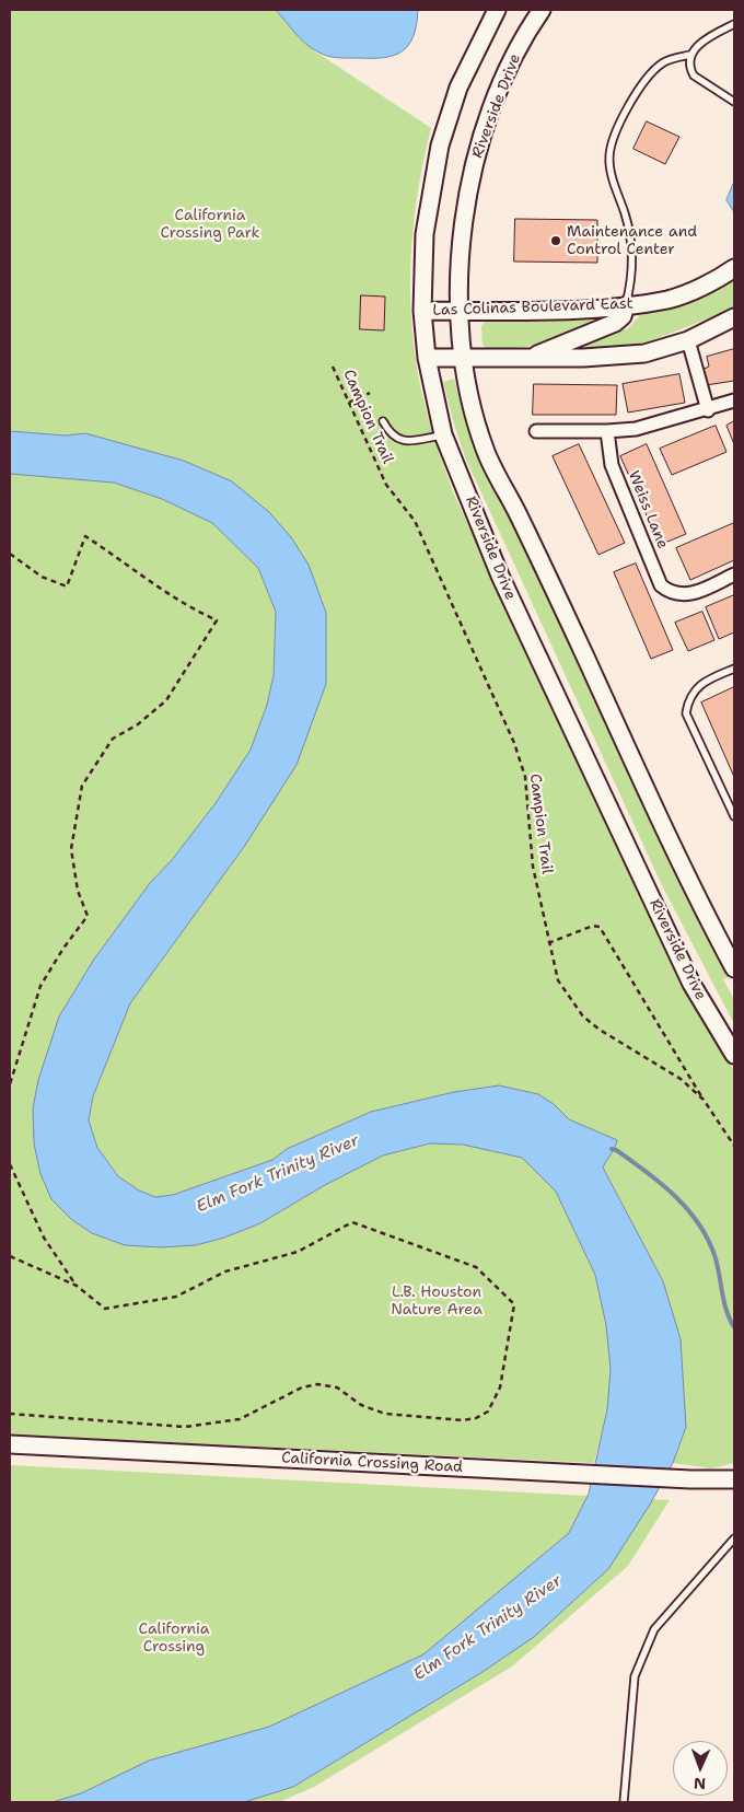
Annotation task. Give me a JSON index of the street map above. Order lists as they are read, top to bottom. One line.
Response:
{"streets":{"main road":["Riverside Drive","Las Colinas Boulevard East","California Crossing Road"],"street":["Weiss Lane"],"path":["Campion Trail"]},"crossings":[["Riverside Drive","Las Colinas Boulevard East"]],"water":["Elm Fork Trinity River"],"parks":["California Crossing Park","L.B. Houston Nature Area","California Crossing"],"places":["Maintenance and Control Center"],"north":"bottom"}
